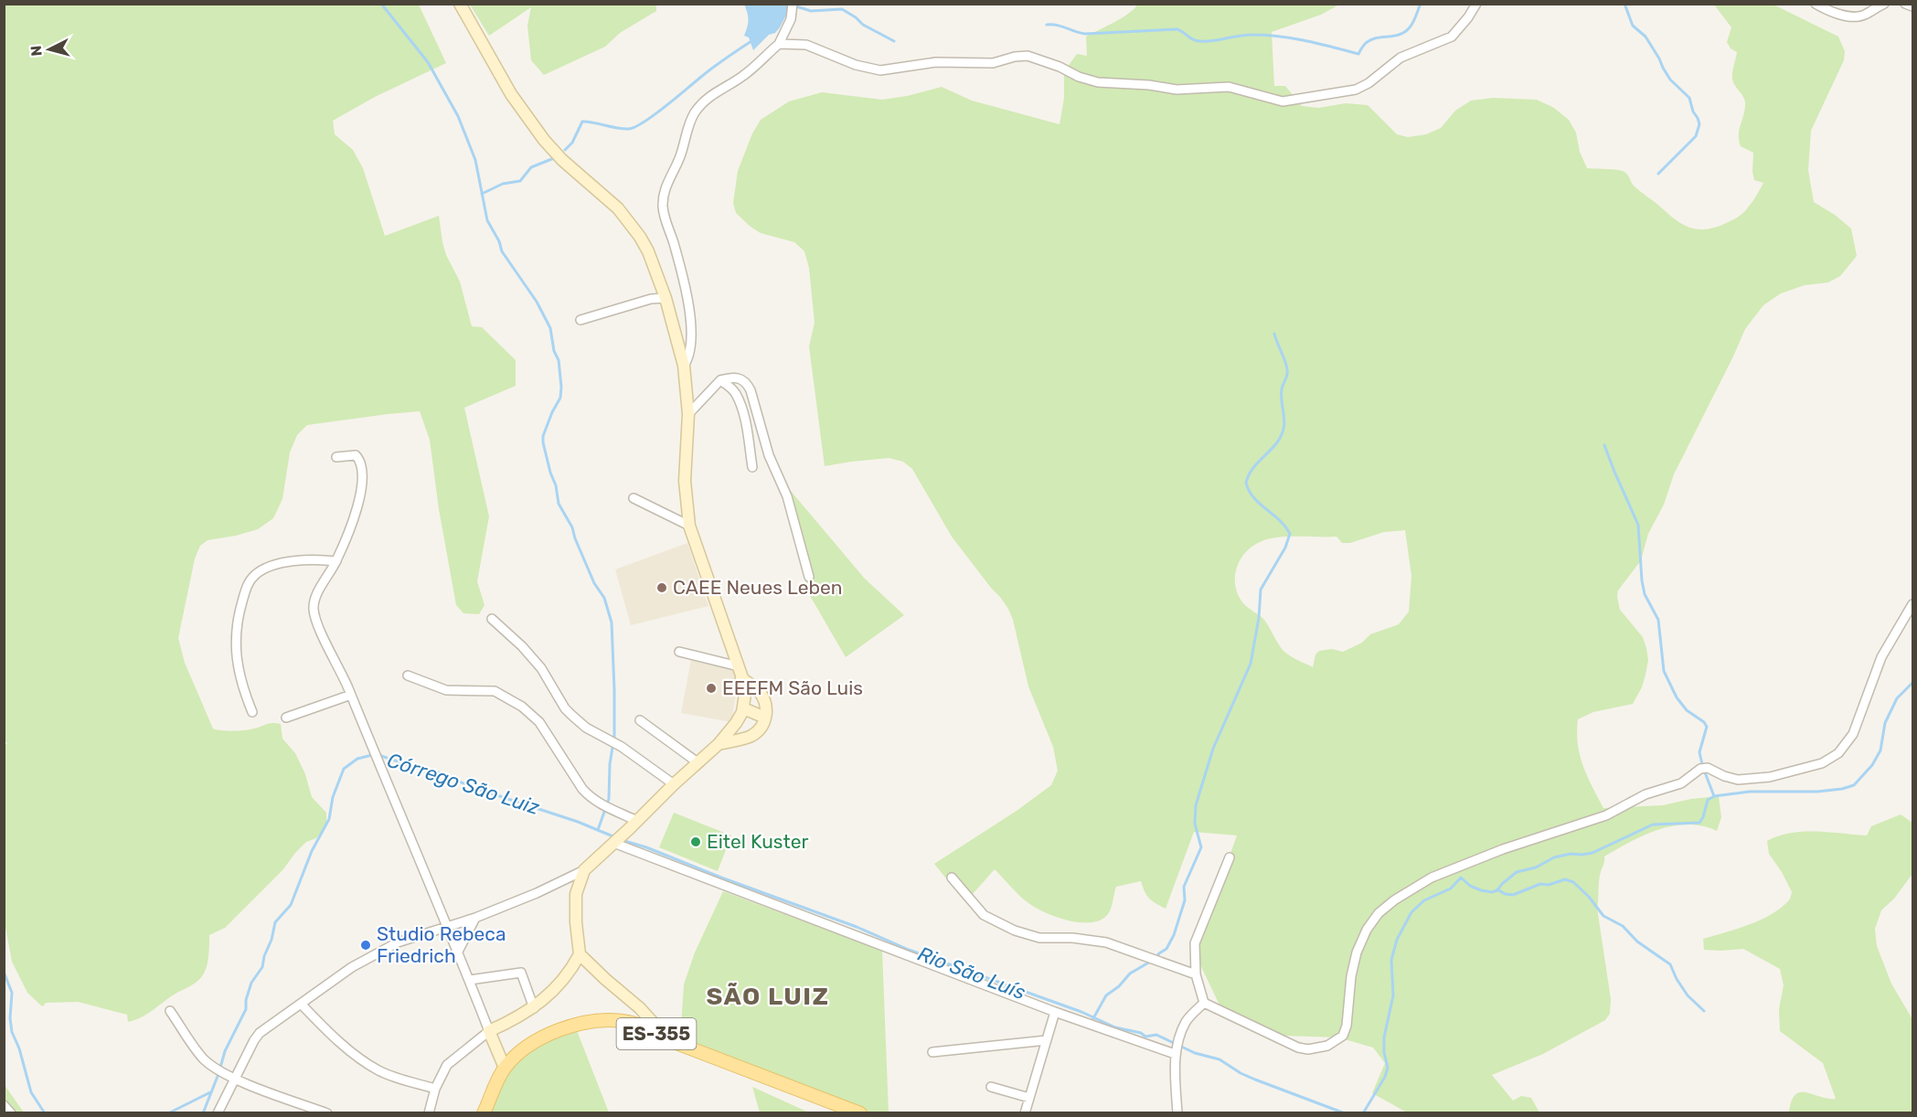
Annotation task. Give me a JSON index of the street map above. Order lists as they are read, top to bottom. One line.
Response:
{"streets":{"main road":["ES-355"]},"districts":["SÃO LUIZ"],"water":["Córrego São Luiz","Rio São Luís"],"places":["CAEE Neues Leben","EEEFM São Luis","Eitel Kuster","Studio Rebeca Friedrich"],"north":"left"}
